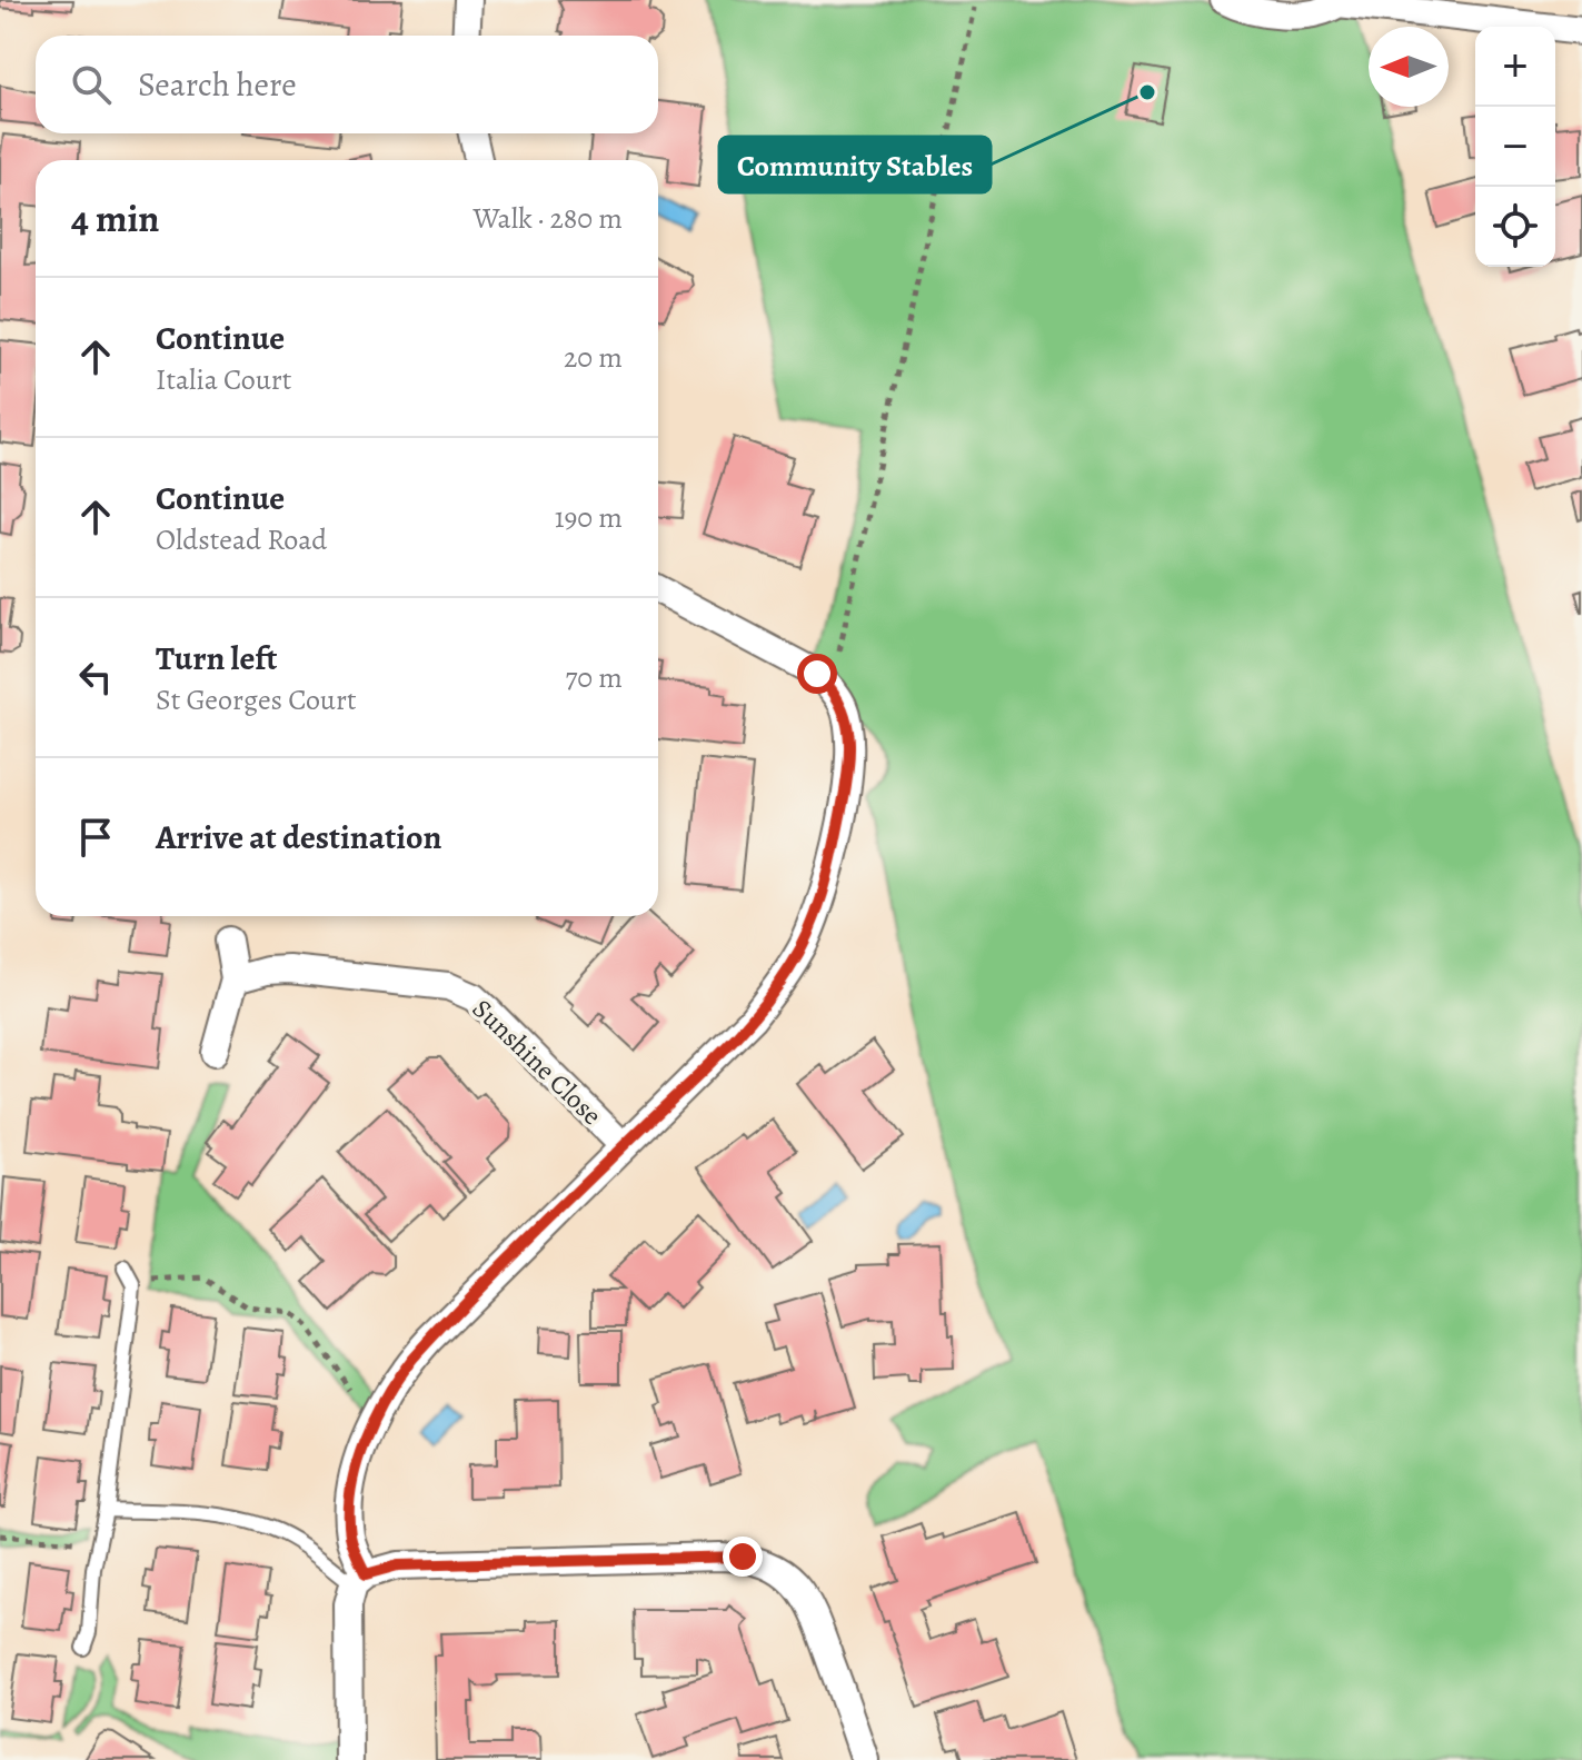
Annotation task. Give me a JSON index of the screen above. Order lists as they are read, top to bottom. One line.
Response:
{"streets":{"street":["Sunshine Close"]},"places":["Community Stables"],"north":"left","page":{"map_buttons":["+","−"],"search":"Search here","heading":["4 min","Walk · 280 m"],"list":[["Continue","Italia Court","20 m"],["Continue","Oldstead Road","190 m"],["Turn left","St Georges Court","70 m"],"Arrive at destination"]}}
